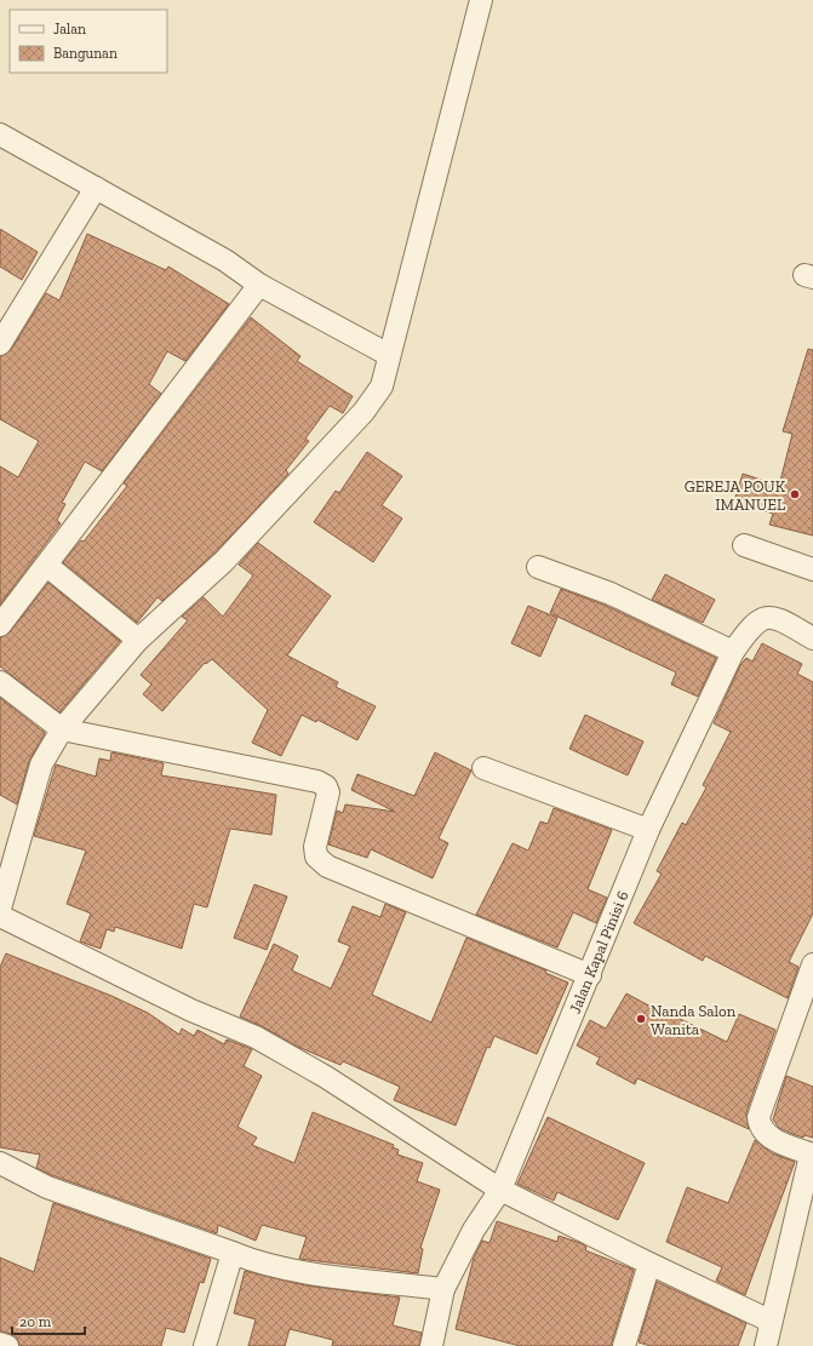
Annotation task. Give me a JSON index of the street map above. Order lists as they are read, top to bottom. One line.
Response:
{"streets":{"street":["Jalan Kapal Pinisi 6"]},"places":["GEREJA POUK IMANUEL","Nanda Salon Wanita"],"legend":["Jalan","Bangunan"],"scale_bar":"20 m"}
